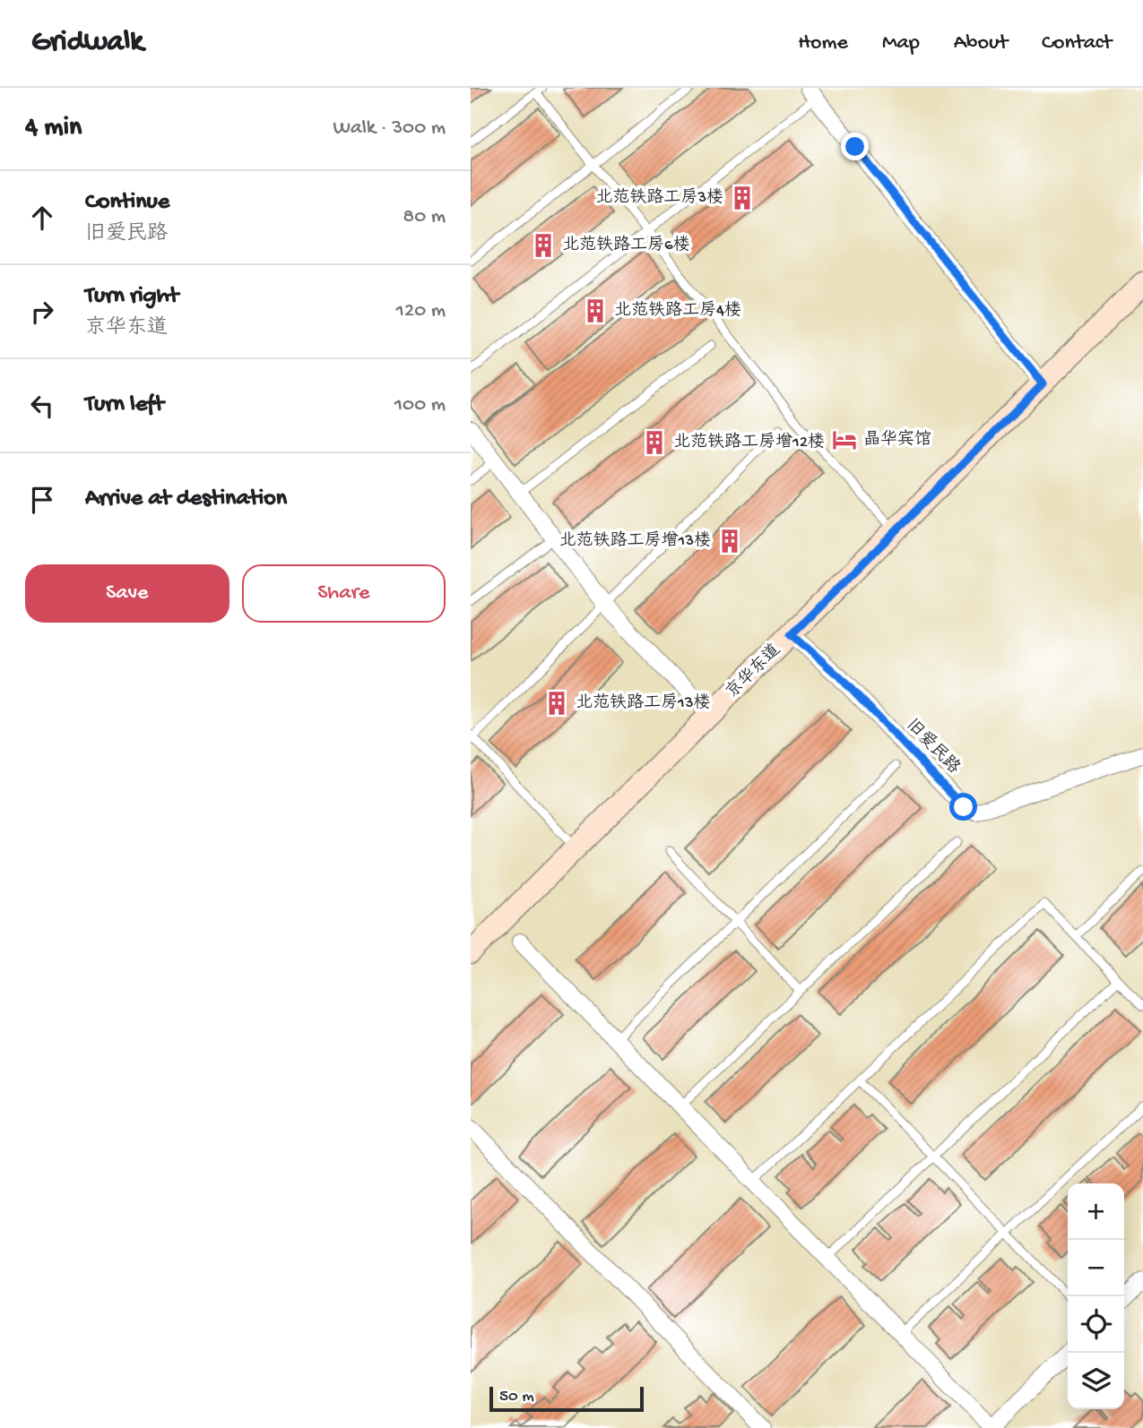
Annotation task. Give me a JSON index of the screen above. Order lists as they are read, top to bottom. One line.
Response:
{"streets":{"main road":["京华东道"],"street":["旧爱民路"]},"crossings":[["京华东道","旧爱民路"]],"places":{"building":["北范铁路工房3楼","北范铁路工房6楼","北范铁路工房4楼","北范铁路工房增12楼","北范铁路工房增13楼","北范铁路工房13楼"],"hotel":["晶华宾馆"]},"scale_bar":"50 m","page":{"header":"Gridwalk","nav":["Home","Map","About","Contact"],"heading":["4 min","Walk · 300 m"],"list":[["Continue","旧爱民路","80 m"],["Turn right","京华东道","120 m"],["Turn left","100 m"],"Arrive at destination"],"buttons":["Save","Share"],"map_buttons":["+","−"],"scale":"50 m"}}
